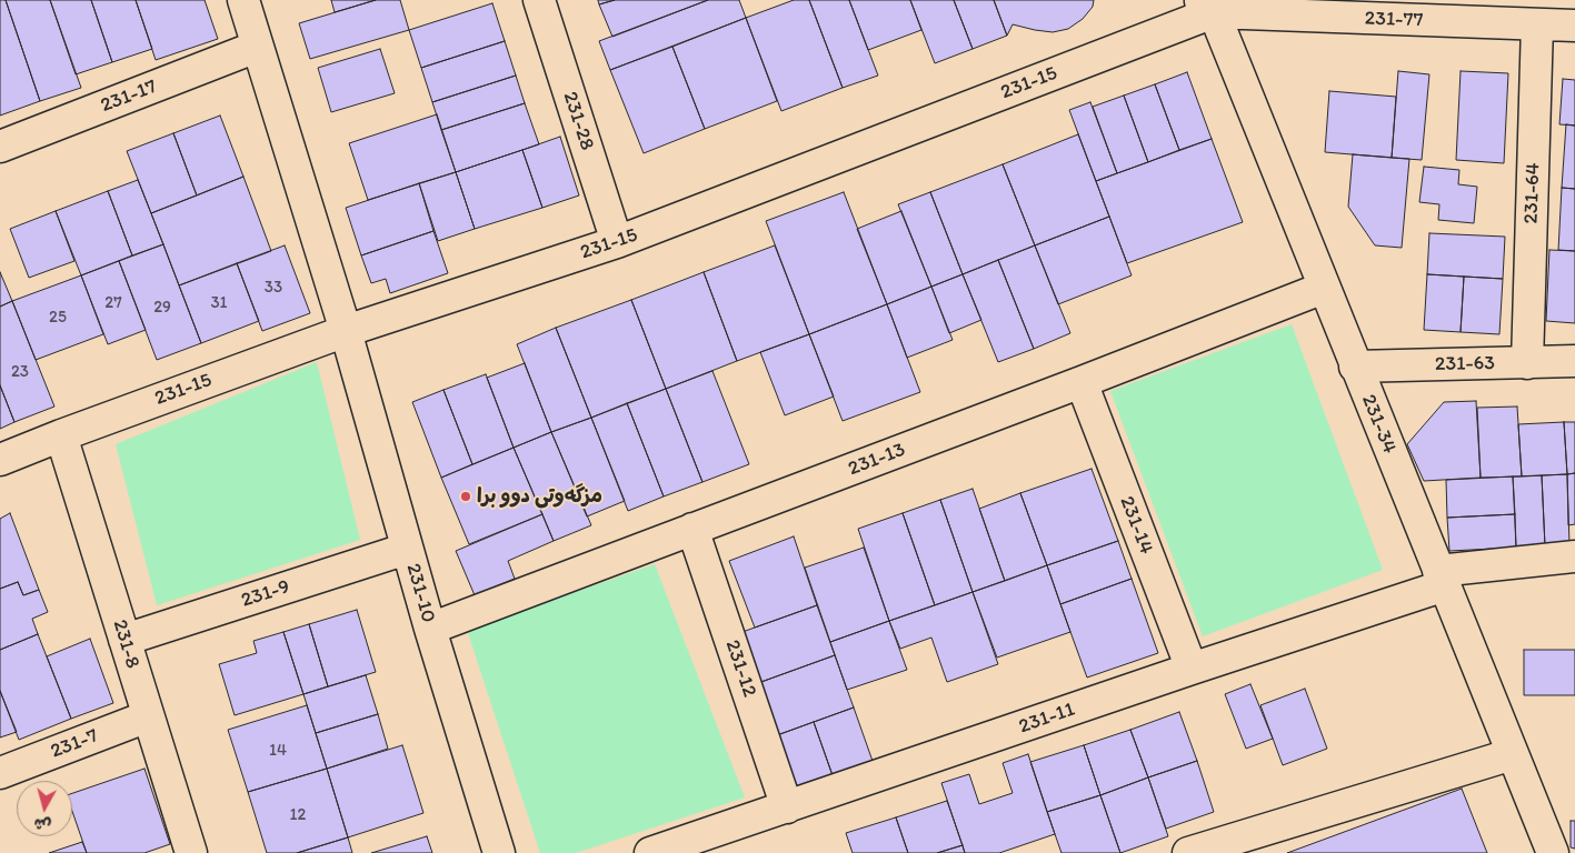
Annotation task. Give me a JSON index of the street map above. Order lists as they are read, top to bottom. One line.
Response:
{"streets":{"street":["231-77","231-15","231-17","231-28","231-64","231-63","231-34","231-13","231-14","231-10","231-9","231-8","231-12","231-11","231-7"]},"crossings":[["231-77","231-15"],["231-77","231-64"],["231-77","231-34"],["231-15","231-28"],["231-15","231-34"],["231-15","231-10"],["231-15","231-8"],["231-17","231-10"],["231-64","231-63"],["231-63","231-34"],["231-34","231-13"],["231-34","231-11"],["231-13","231-14"],["231-13","231-10"],["231-13","231-12"],["231-14","231-11"],["231-10","231-9"],["231-9","231-8"],["231-8","231-7"],["231-12","231-11"]],"places":["مزگەوتی دوو برا"],"house_numbers":["33","27","31","29","25","23","14","12"],"north":"bottom"}
